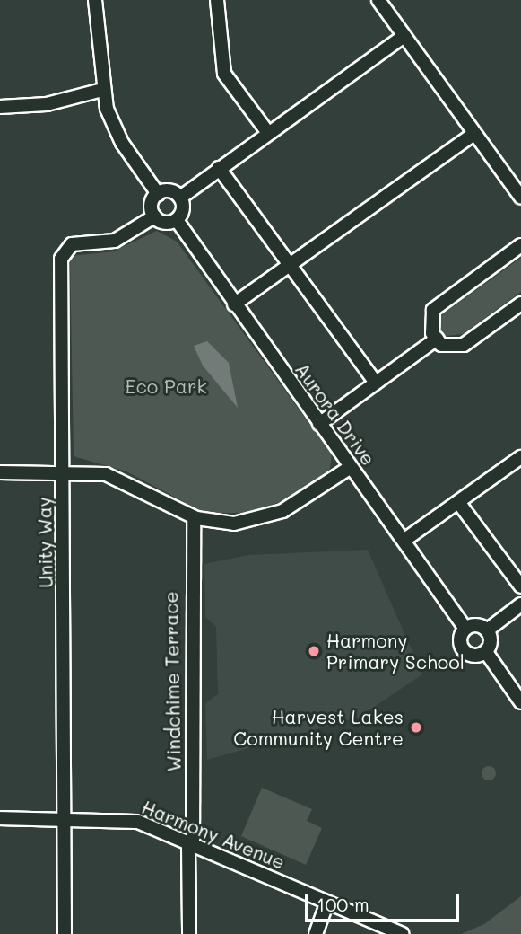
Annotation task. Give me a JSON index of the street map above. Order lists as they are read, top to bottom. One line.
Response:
{"streets":{"street":["Aurora Drive","Unity Way","Windchime Terrace","Harmony Avenue"]},"crossings":[["Aurora Drive","Unity Way"],["Unity Way","Harmony Avenue"],["Windchime Terrace","Harmony Avenue"]],"parks":["Eco Park"],"places":["Harmony Primary School","Harvest Lakes Community Centre"],"scale_bar":"100 m"}
